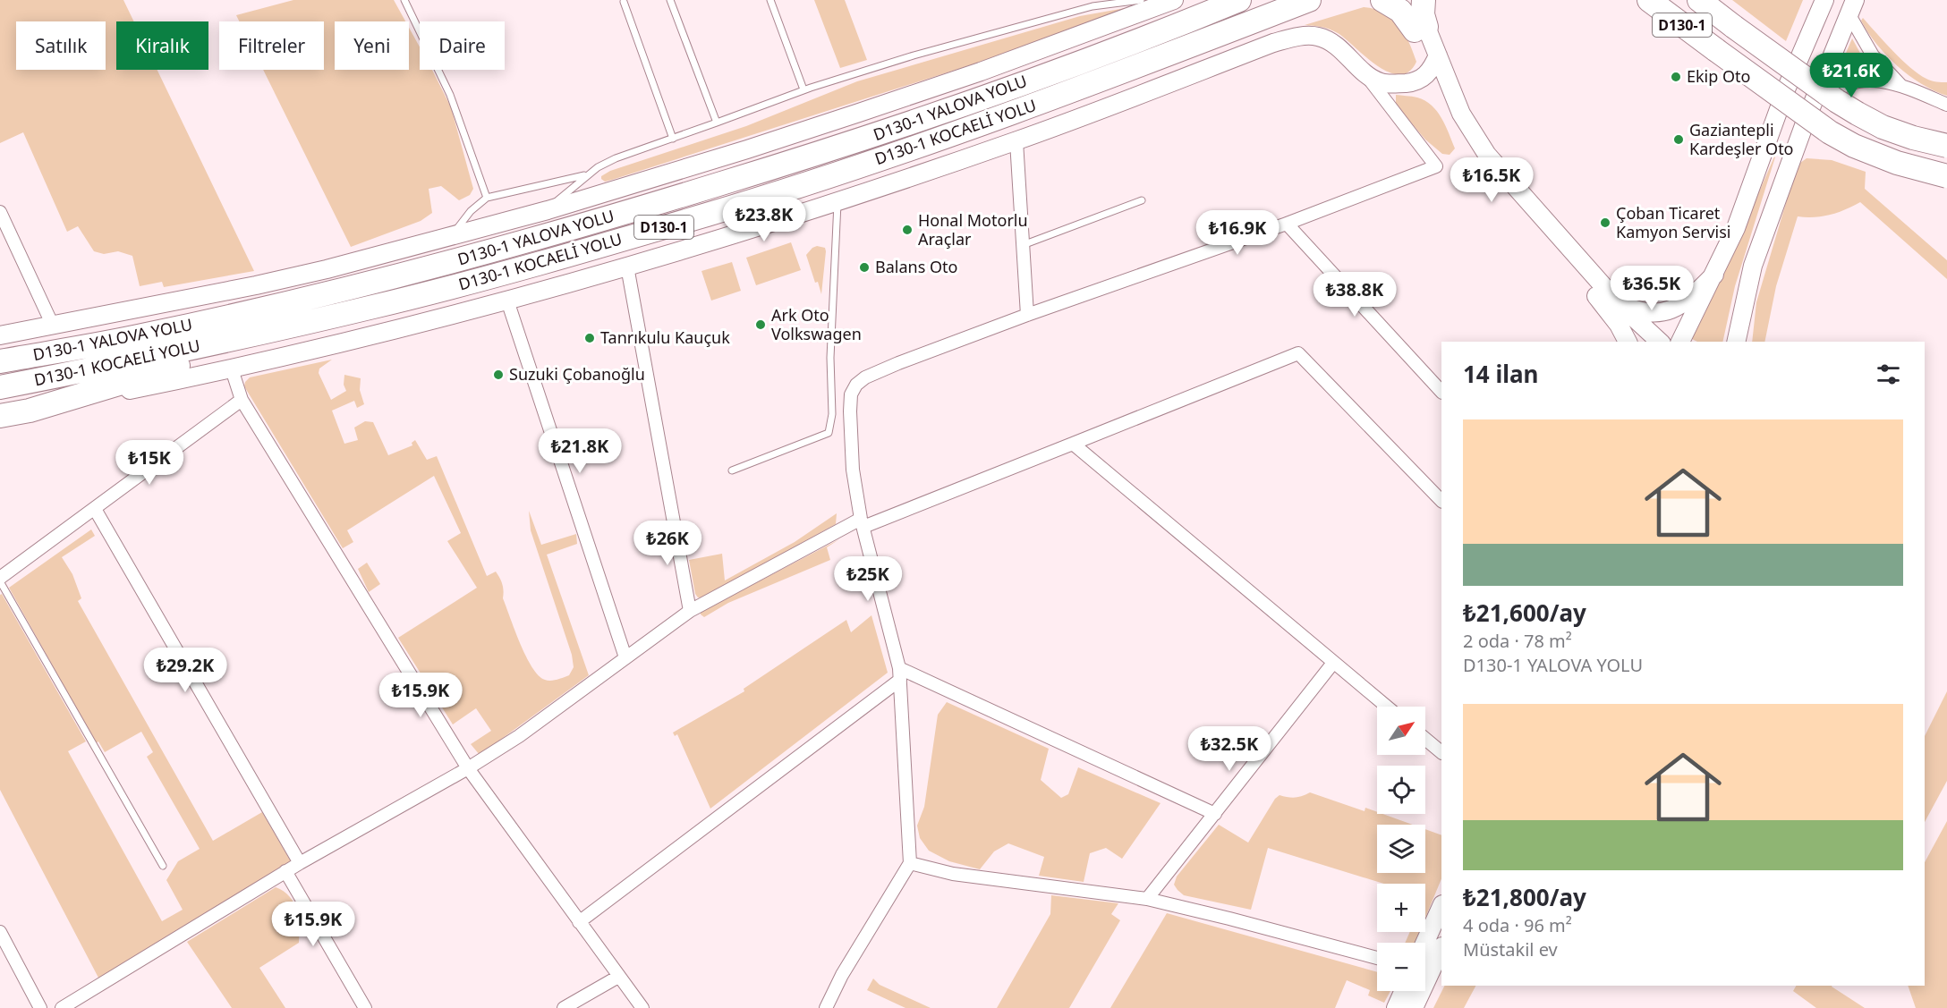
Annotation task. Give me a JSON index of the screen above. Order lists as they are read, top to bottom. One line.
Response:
{"streets":{"highway":["D130-1","D130-1 YALOVA YOLU","D130-1 KOCAELİ YOLU"]},"places":["Ekip Oto","Gaziantepli Kardeşler Oto","Çoban Ticaret Kamyon Servisi","Honal Motorlu Araçlar","Balans Oto","Ark Oto Volkswagen","Tanrıkulu Kauçuk","Suzuki Çobanoğlu"],"north":"top right","page":{"chip":["Satılık","Kiralık","Filtreler","Yeni","Daire"],"price":["₺21.6K","₺16.5K","₺23.8K","₺16.9K","₺36.5K","₺38.8K","₺21.8K","₺15K","₺26K","₺25K","₺29.2K","₺15.9K","₺32.5K","₺15.9K"],"heading":"14 ilan","list":[{"name":"₺21,600/ay","note":"2 oda · 78 m² · D130-1 YALOVA YOLU"},{"name":"₺21,800/ay","note":"4 oda · 96 m² · Müstakil ev"}],"map_buttons":["+","−"]}}
